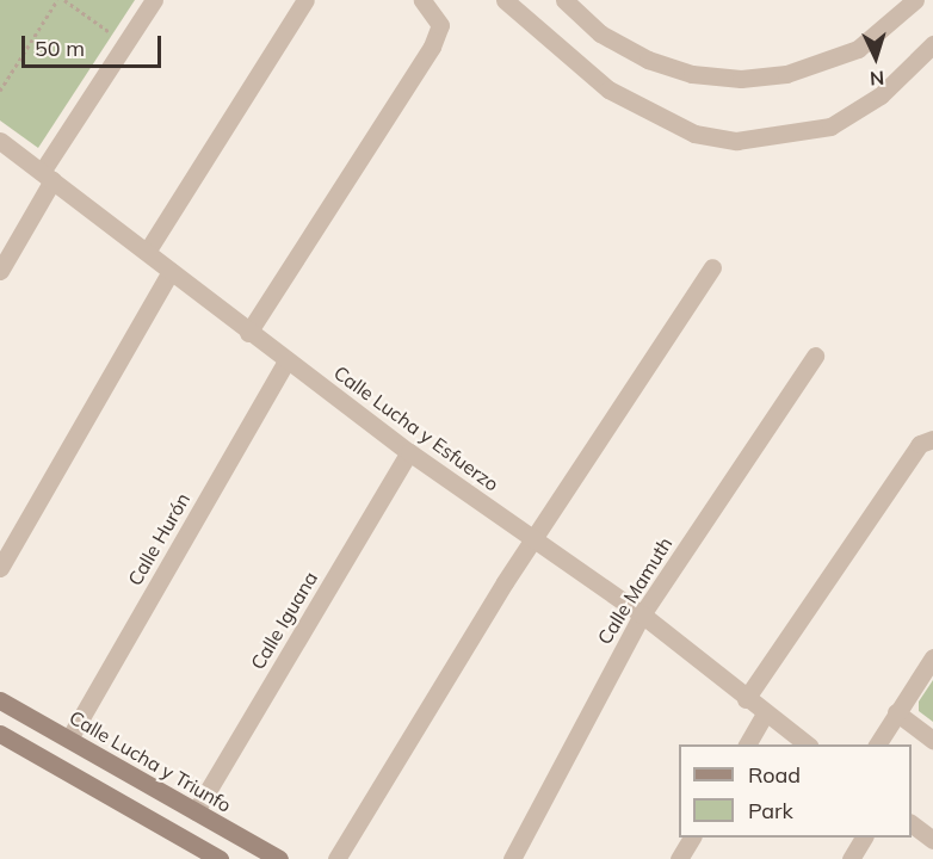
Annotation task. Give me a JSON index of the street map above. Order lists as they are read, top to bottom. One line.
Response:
{"streets":{"main road":["Calle Lucha y Triunfo"],"street":["Calle Lucha y Esfuerzo","Calle Hurón","Calle Mamuth","Calle Iguana"]},"crossings":[["Calle Lucha y Esfuerzo","Calle Hurón"],["Calle Lucha y Esfuerzo","Calle Mamuth"],["Calle Lucha y Esfuerzo","Calle Iguana"],["Calle Hurón","Calle Lucha y Triunfo"],["Calle Iguana","Calle Lucha y Triunfo"]],"legend":["Road","Park"],"scale_bar":"50 m","north":"bottom"}
